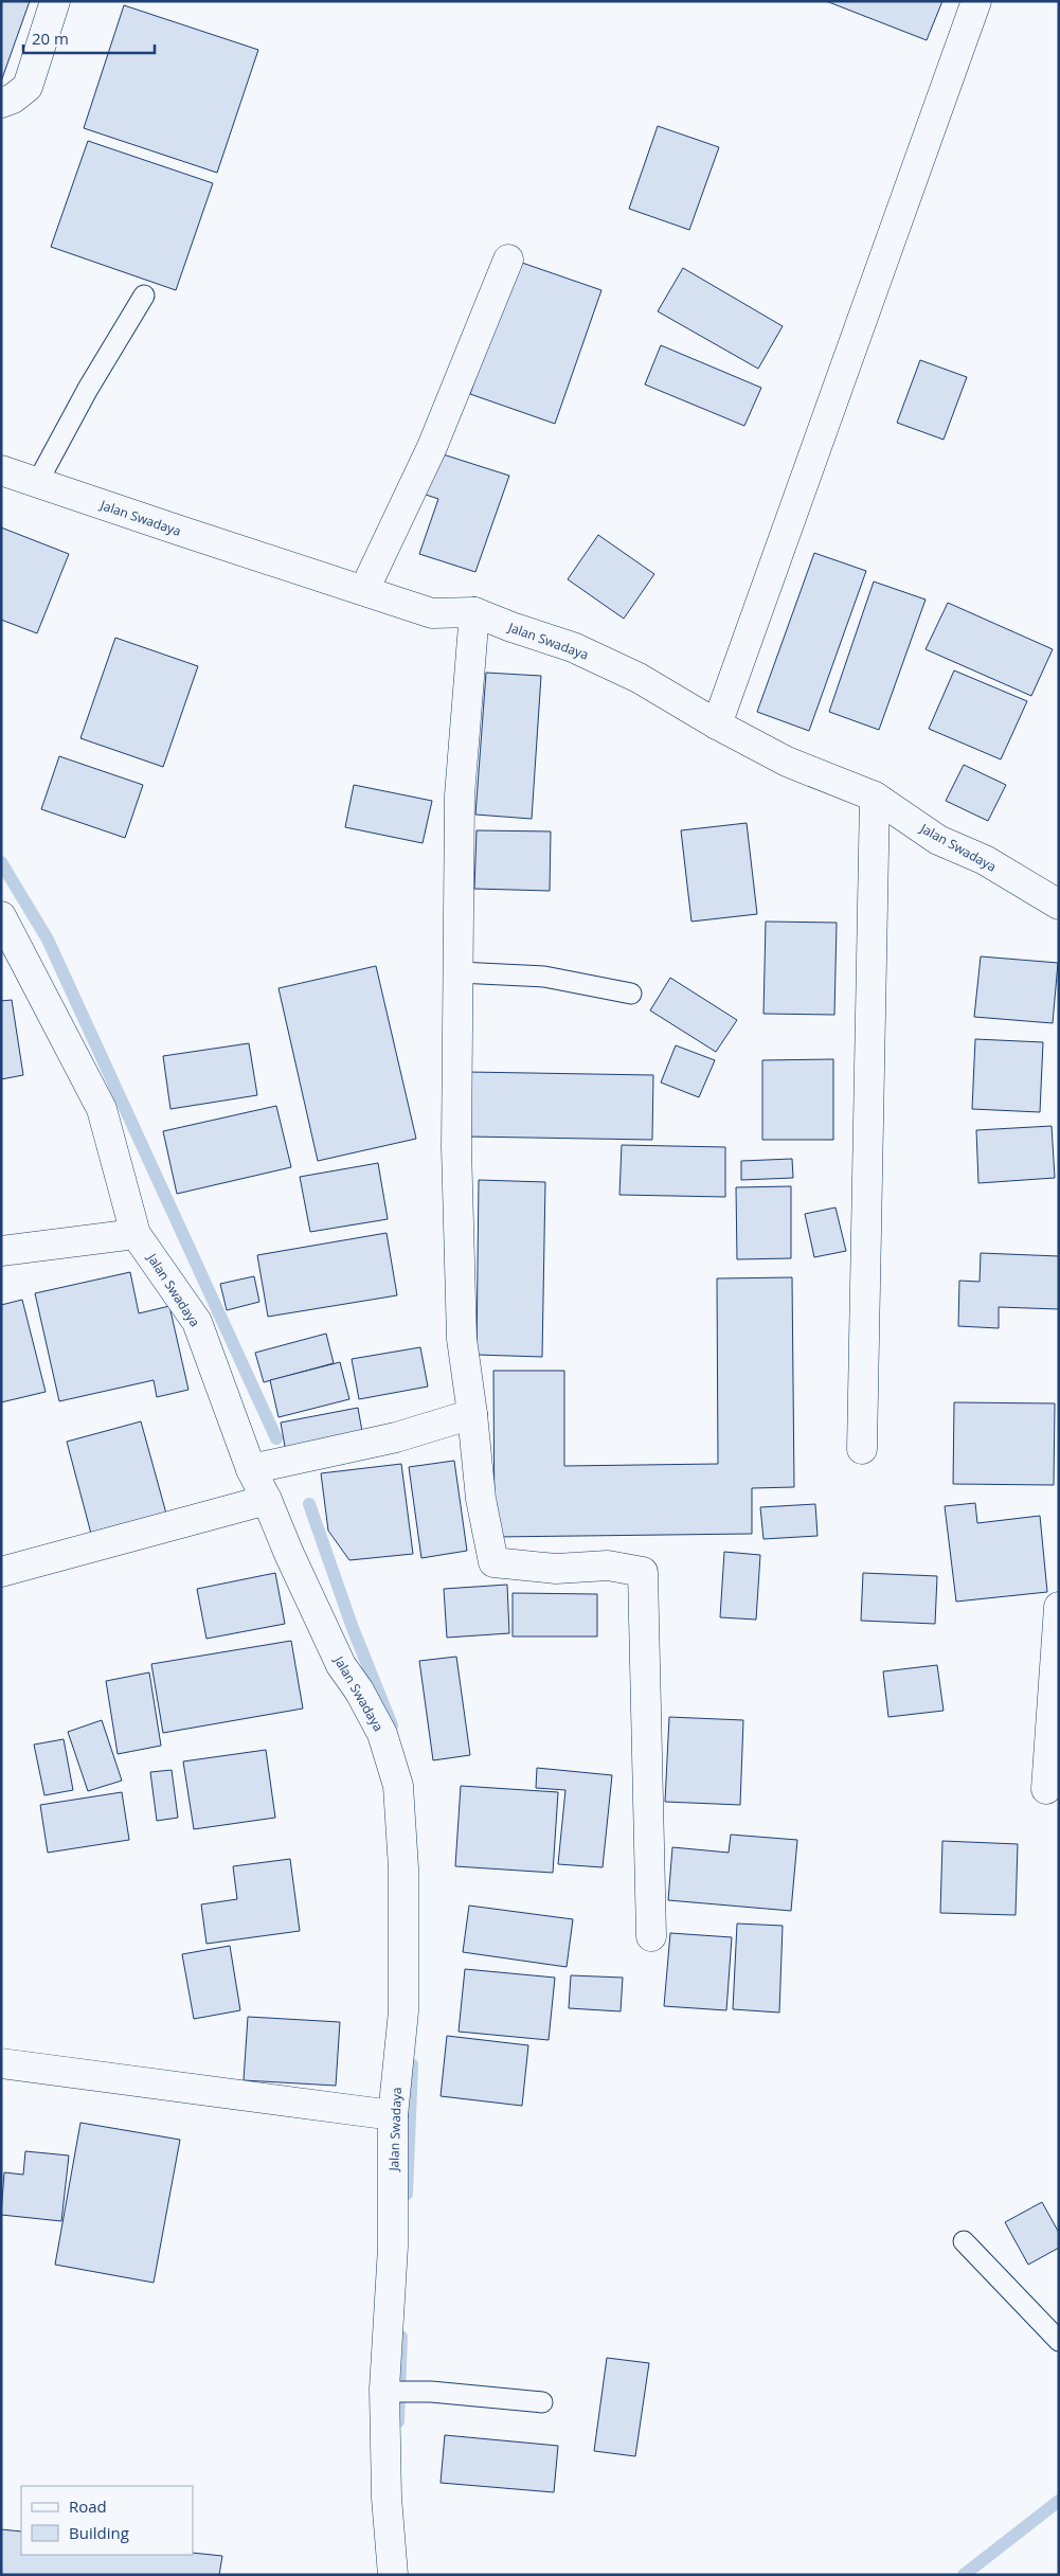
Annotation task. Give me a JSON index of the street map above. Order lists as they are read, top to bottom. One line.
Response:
{"streets":{"street":["Jalan Swadaya"]},"legend":["Road","Building"],"scale_bar":"20 m"}
